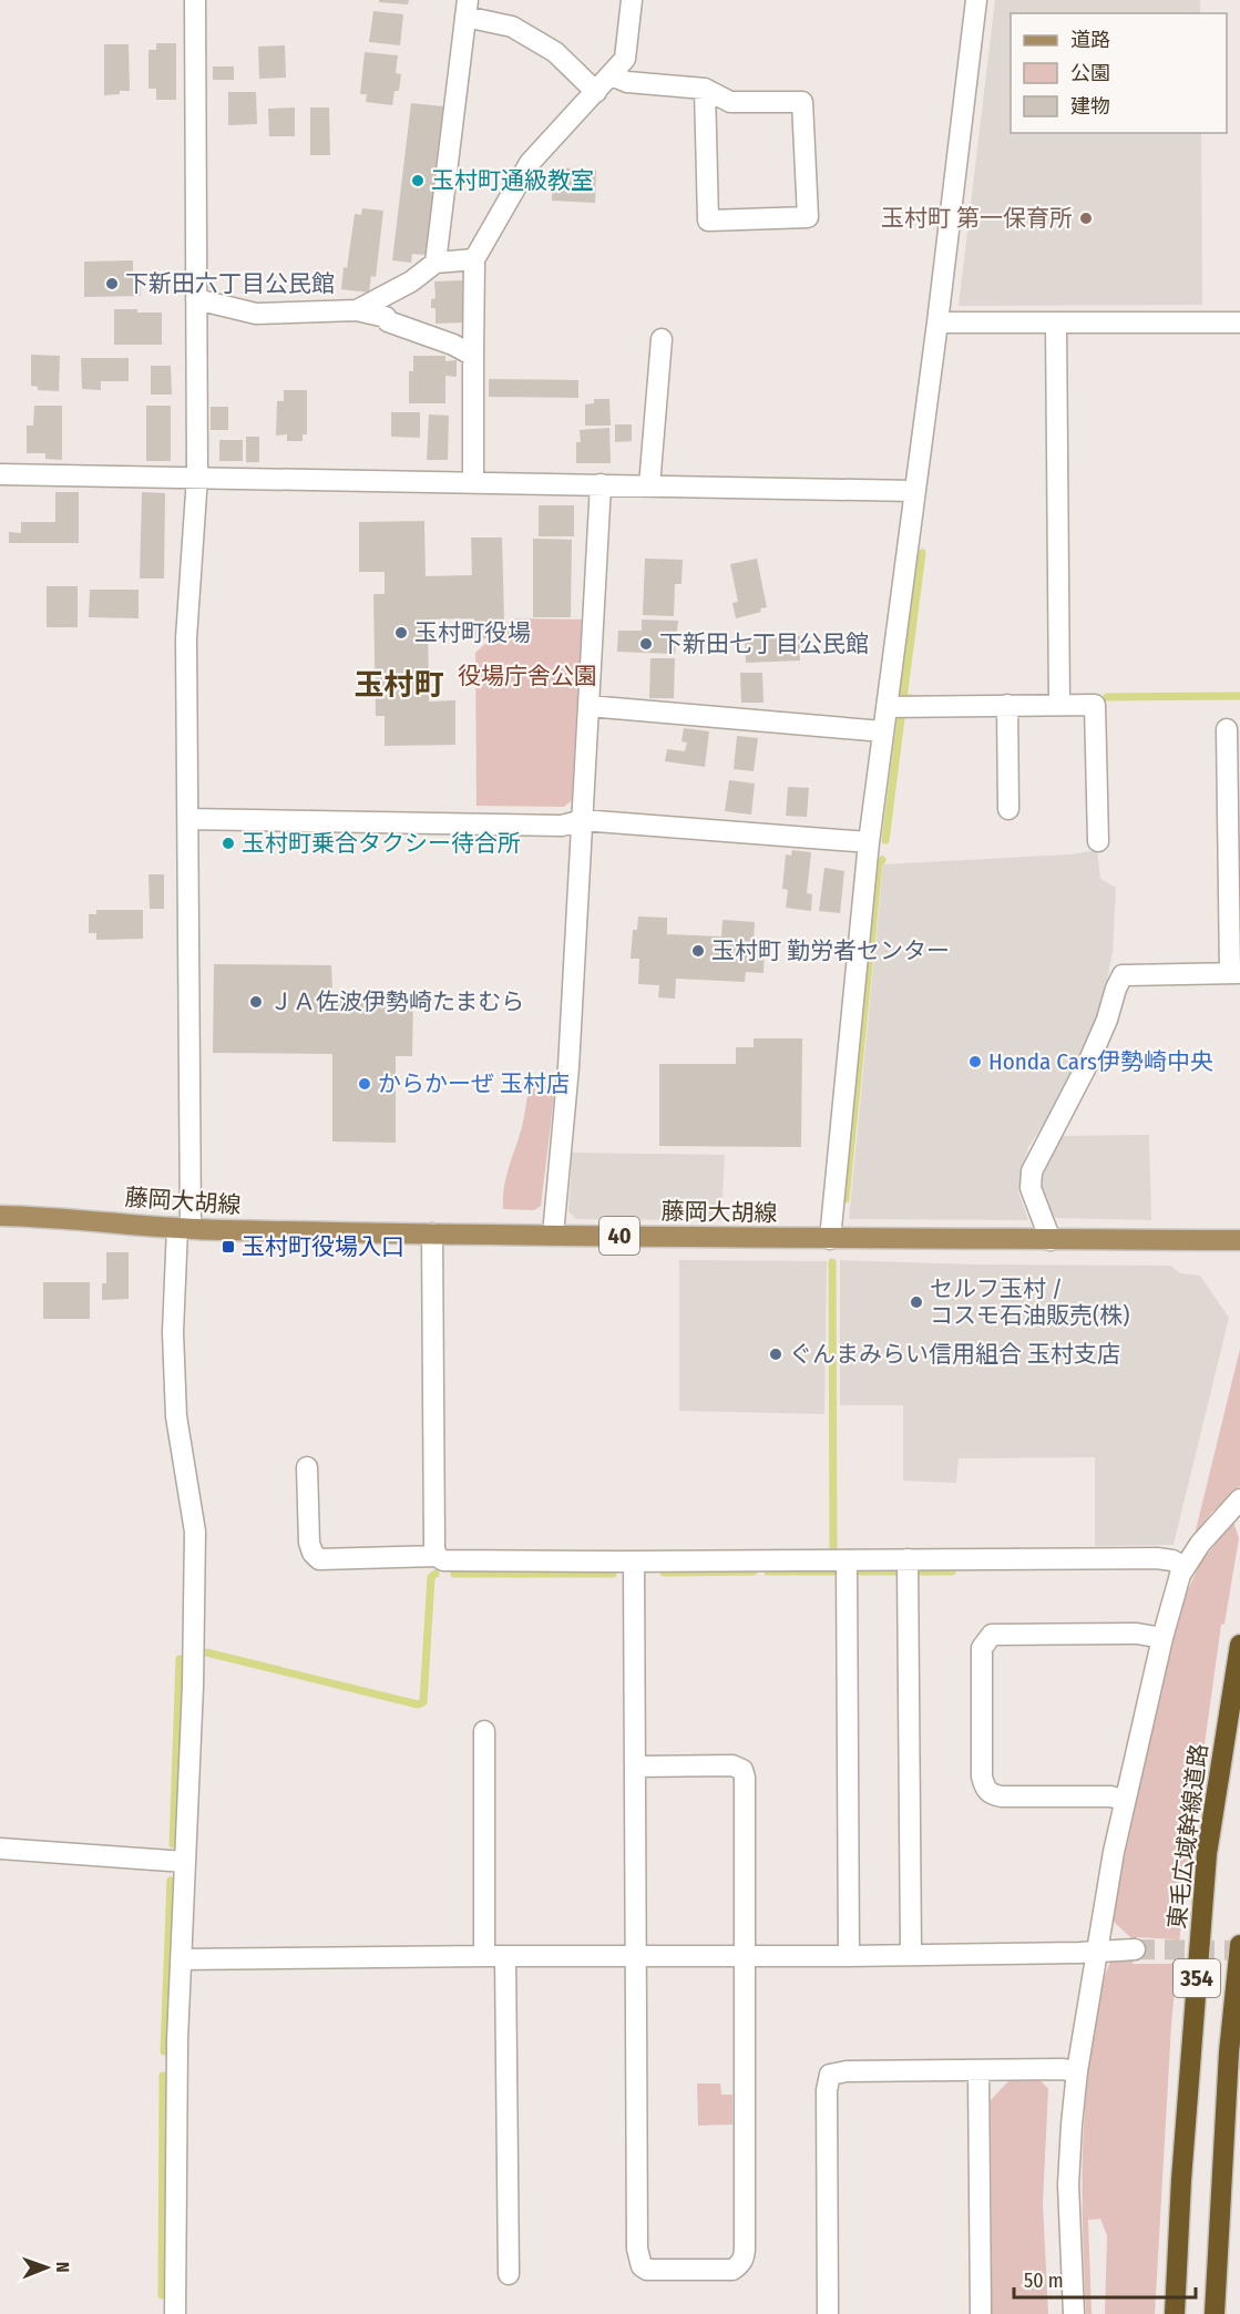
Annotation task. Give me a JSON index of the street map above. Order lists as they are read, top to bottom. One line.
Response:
{"streets":{"highway":["東毛広域幹線道路","354"],"main road":["藤岡大胡線","40"]},"districts":["玉村町"],"parks":["役場庁舎公園"],"places":{"other":["玉村町通級教室","玉村町 第一保育所","下新田六丁目公民館","玉村町役場","下新田七丁目公民館","玉村町乗合タクシー待合所","玉村町 勤労者センター","ＪＡ佐波伊勢崎たまむら","Honda Cars伊勢崎中央","からかーぜ 玉村店","セルフ玉村 / コスモ石油販売(株)","ぐんまみらい信用組合 玉村支店"],"transit":["玉村町役場入口"]},"legend":["道路","公園","建物"],"scale_bar":"50 m","north":"right"}
